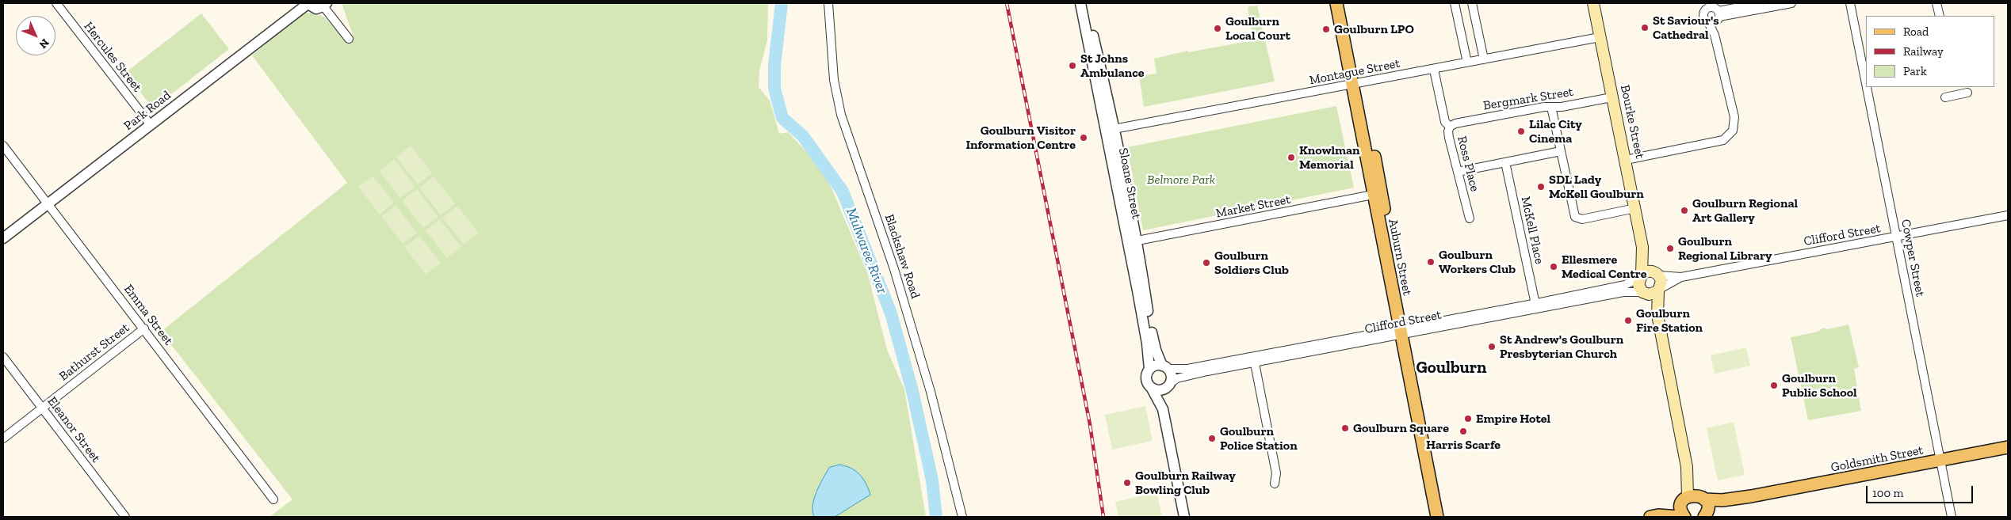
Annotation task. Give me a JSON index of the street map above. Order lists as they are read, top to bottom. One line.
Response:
{"streets":{"main road":["Bourke Street","Auburn Street","Goldsmith Street"],"street":["Hercules Street","Montague Street","Bergmark Street","Park Road","Ross Place","Sloane Street","Market Street","McKell Place","Clifford Street","Blackshaw Road","Cowper Street","Emma Street","Bathurst Street","Eleanor Street"]},"crossings":[["Hercules Street","Park Road"],["Montague Street","Bourke Street"],["Montague Street","Ross Place"],["Montague Street","Sloane Street"],["Montague Street","Auburn Street"],["Bergmark Street","Bourke Street"],["Bergmark Street","Ross Place"],["Park Road","Emma Street"],["Bourke Street","Clifford Street"],["Sloane Street","Market Street"],["Sloane Street","Clifford Street"],["Market Street","Auburn Street"],["McKell Place","Clifford Street"],["Clifford Street","Auburn Street"],["Clifford Street","Cowper Street"],["Cowper Street","Goldsmith Street"],["Emma Street","Bathurst Street"],["Bathurst Street","Eleanor Street"]],"districts":["Goulburn"],"water":["Mulwaree River"],"parks":["Belmore Park"],"places":["St Saviour's Cathedral","Goulburn Local Court","Goulburn LPO","St Johns Ambulance","Lilac City Cinema","Goulburn Visitor Information Centre","Knowlman Memorial","SDL Lady McKell Goulburn","Goulburn Regional Art Gallery","Goulburn Regional Library","Goulburn Workers Club","Goulburn Soldiers Club","Ellesmere Medical Centre","Goulburn Fire Station","St Andrew's Goulburn Presbyterian Church","Goulburn Public School","Empire Hotel","Goulburn Square","Harris Scarfe","Goulburn Police Station","Goulburn Railway Bowling Club"],"legend":["Road","Railway","Park"],"scale_bar":"100 m","north":"bottom right"}
